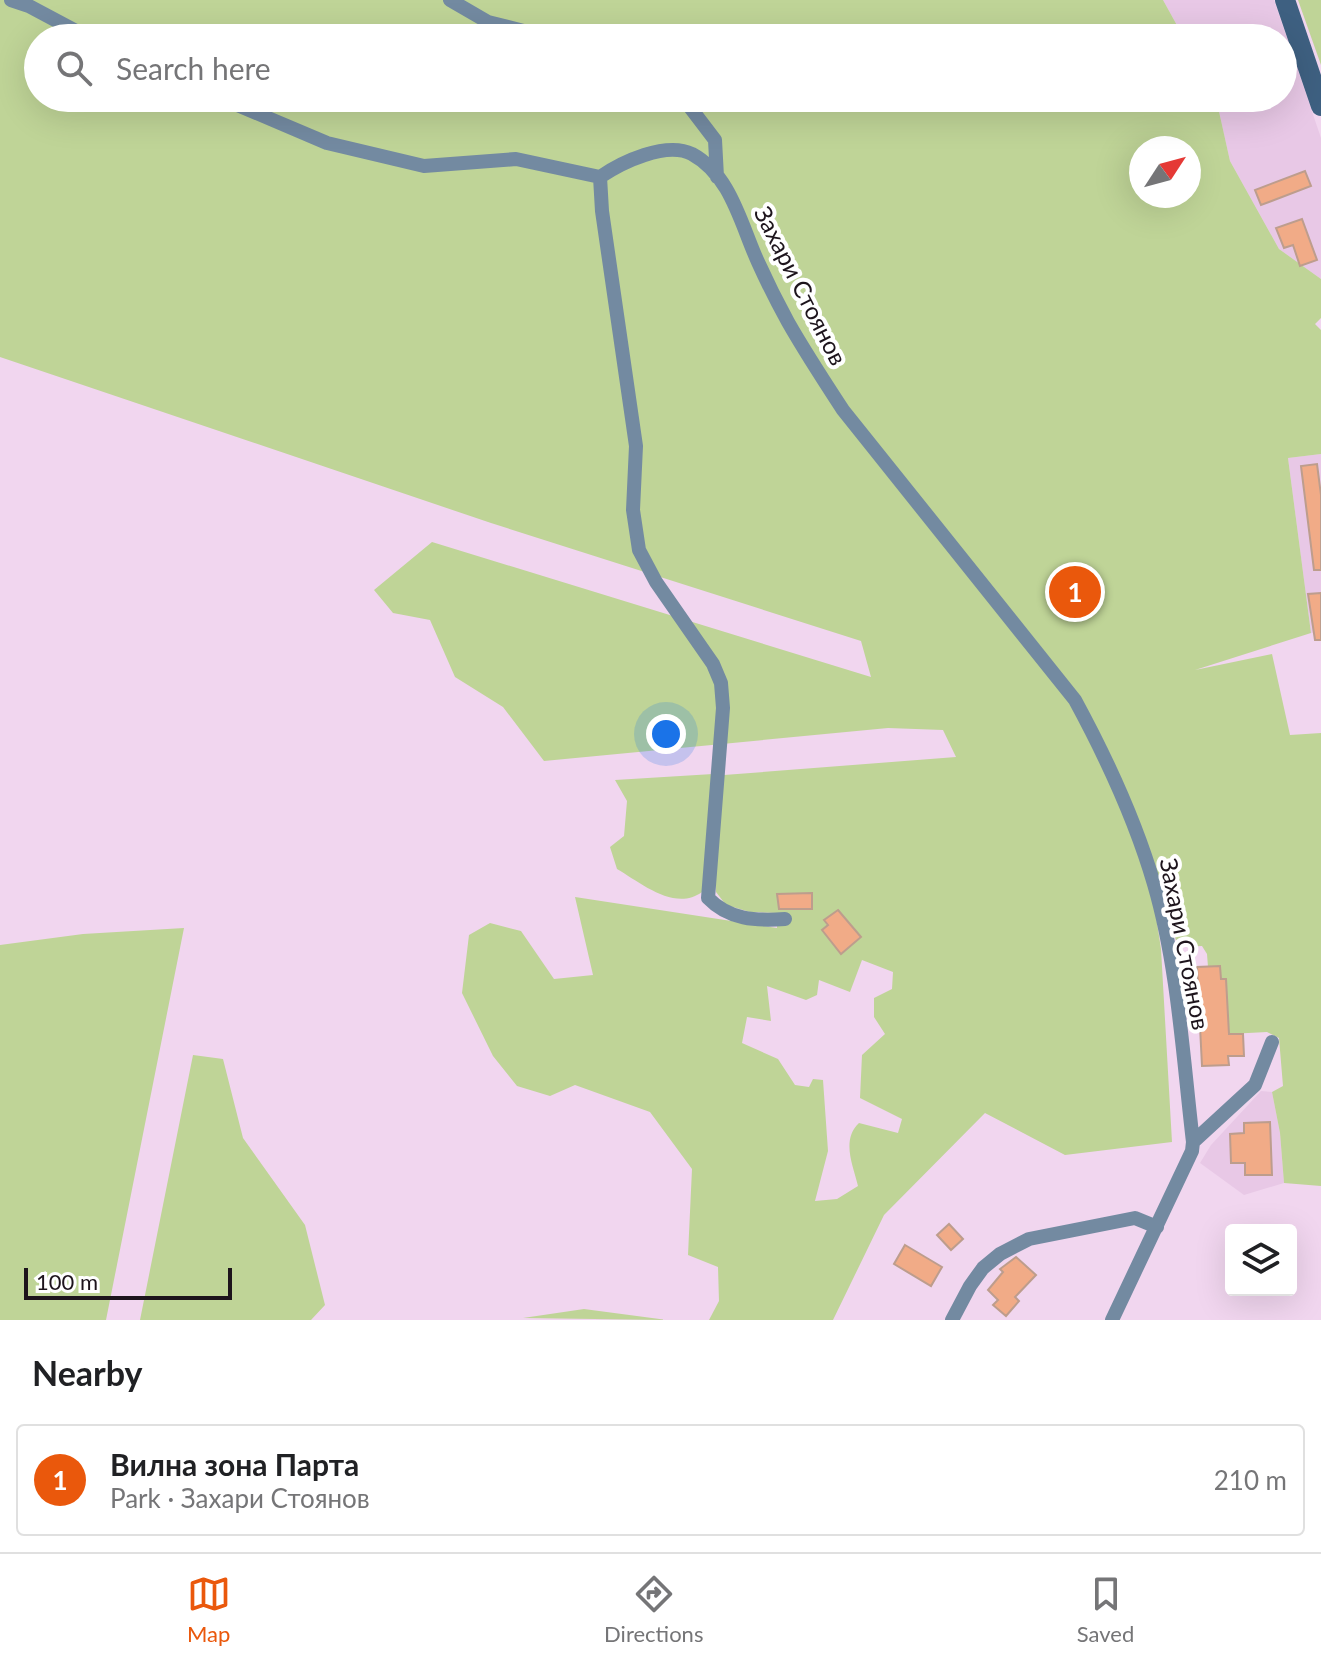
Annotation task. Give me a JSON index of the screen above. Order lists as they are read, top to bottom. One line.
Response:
{"streets":{"street":["Захари Стоянов"]},"scale_bar":"100 m","north":"top right","page":{"search":"Search here","pins":"1","scale":"100 m","heading":"Nearby","list":[{"mark":"1","name":"Вилна зона Парта","note":"Park · Захари Стоянов","value":"210 m"}],"nav":["Map","Directions","Saved"]}}
